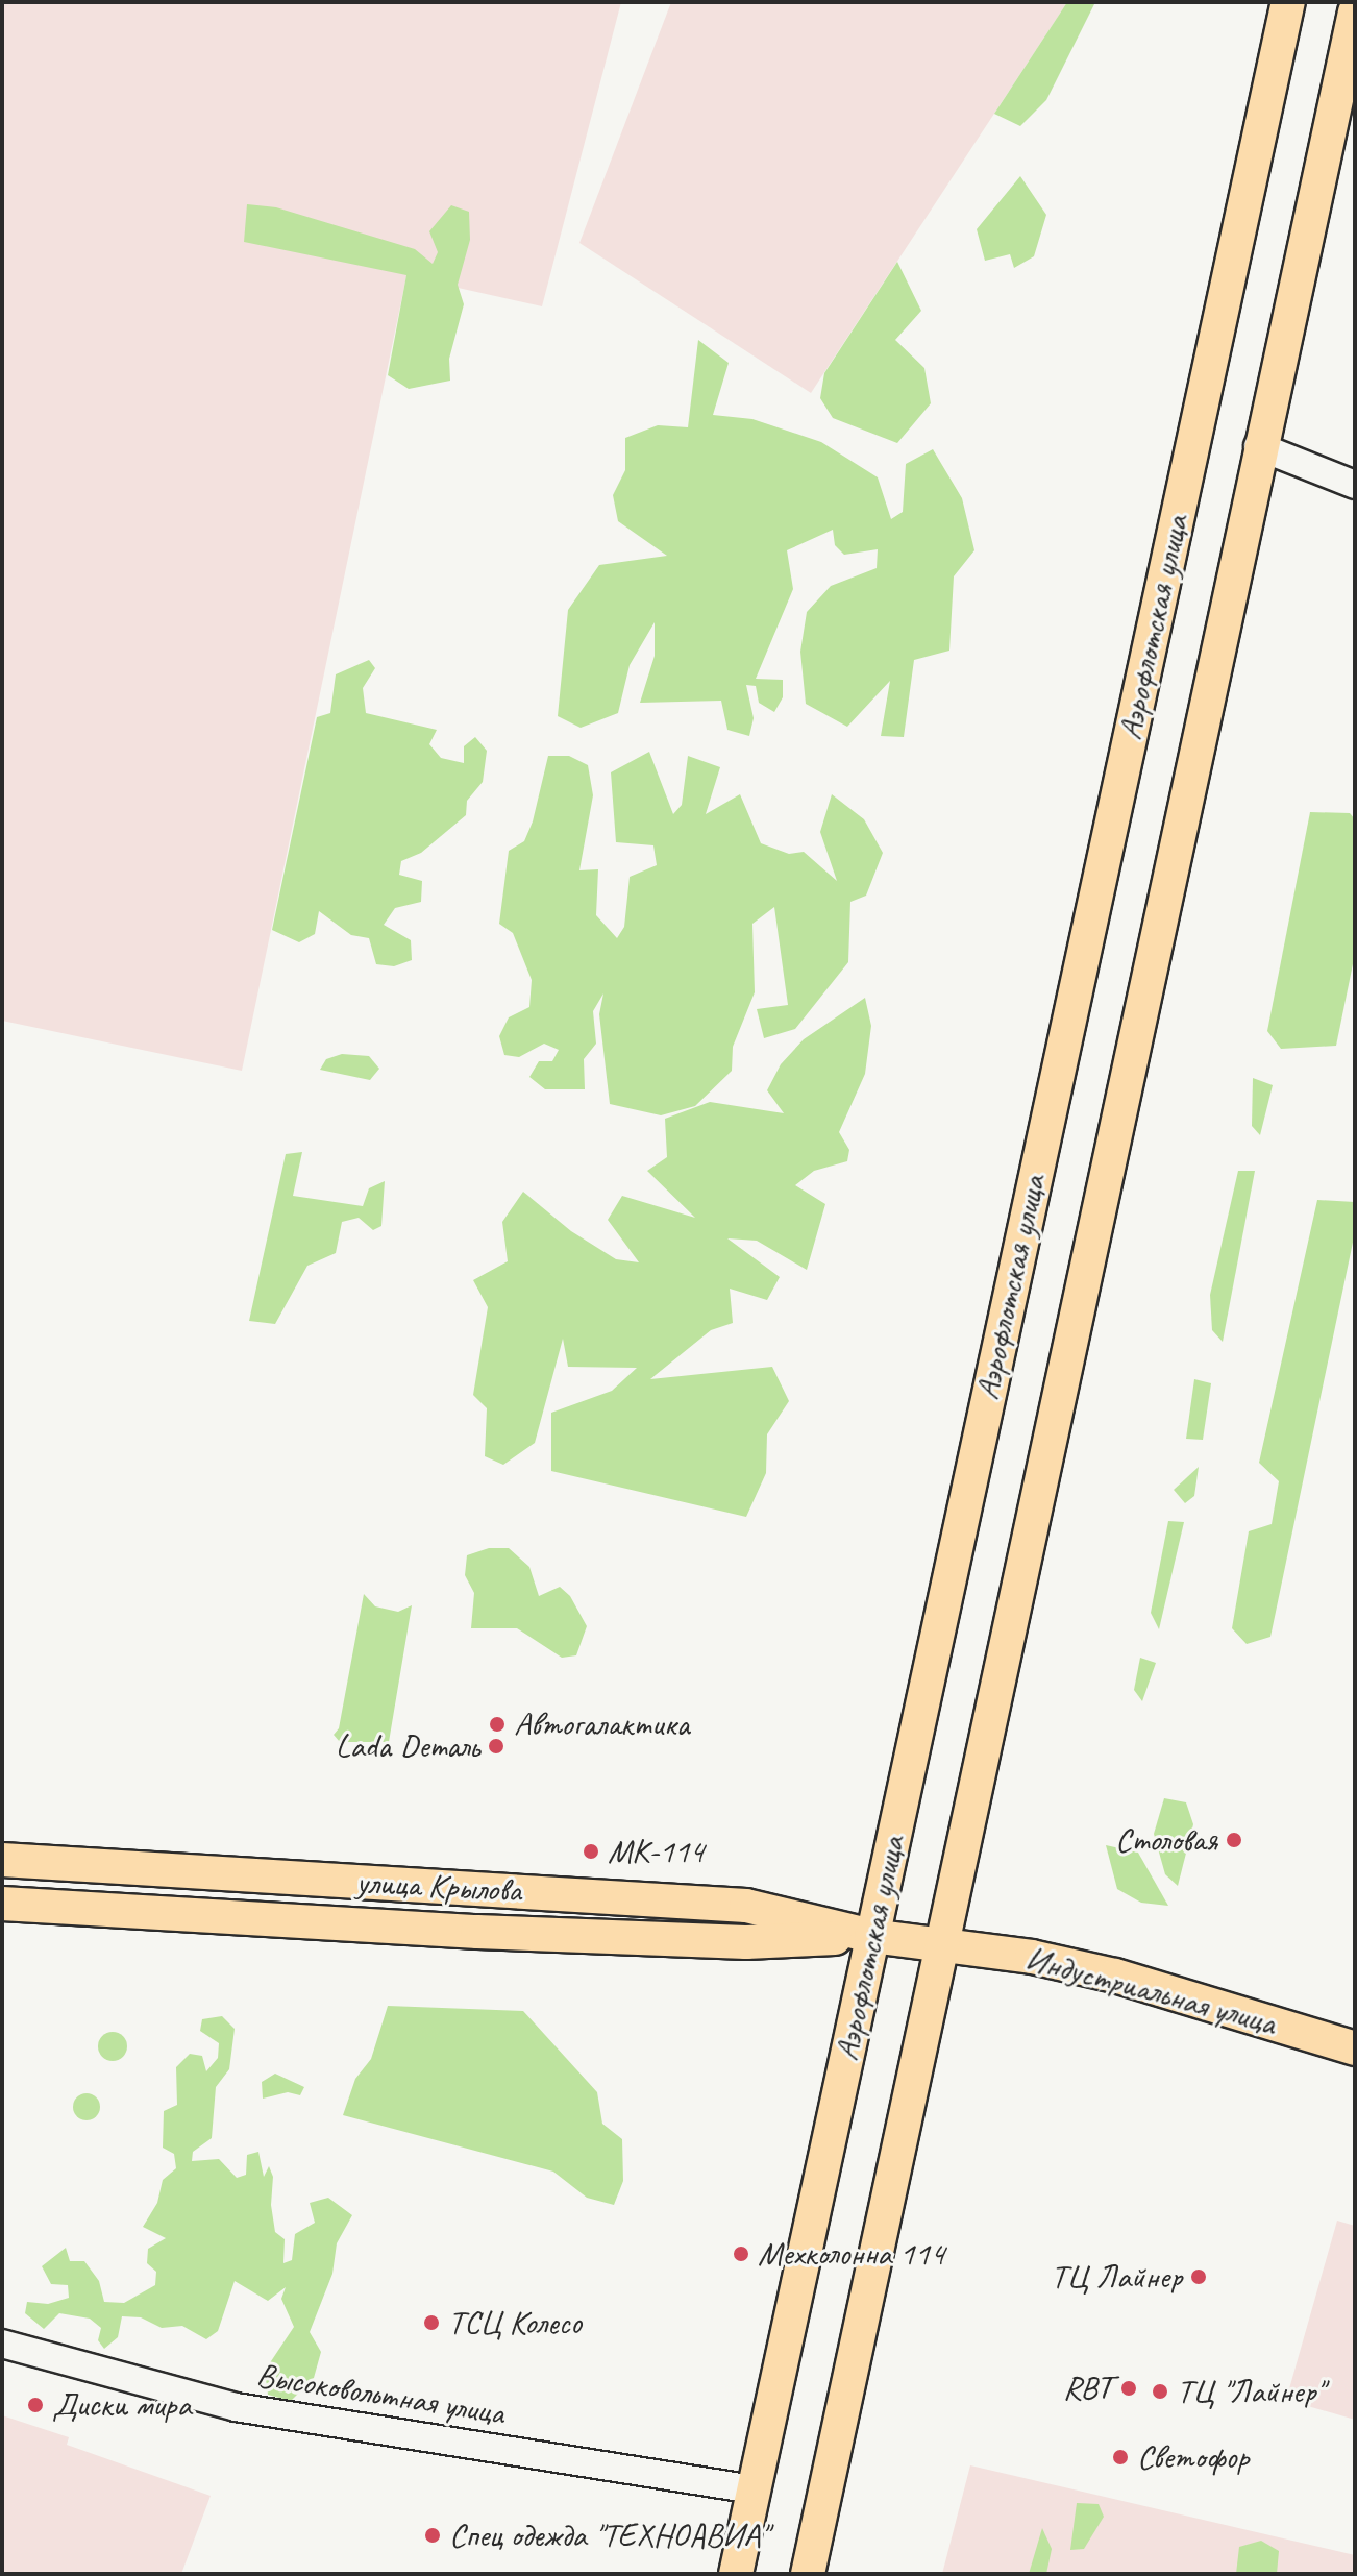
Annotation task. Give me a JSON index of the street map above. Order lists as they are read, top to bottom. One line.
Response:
{"streets":{"main road":["Аэрофлотская улица","улица Крылова","Индустриальная улица"],"street":["Высоковольтная улица"]},"crossings":[["Аэрофлотская улица","улица Крылова"],["Аэрофлотская улица","Индустриальная улица"],["Аэрофлотская улица","Высоковольтная улица"],["улица Крылова","Индустриальная улица"]],"places":["Автогалактика","Lada Dеталь","Столовая","МК-114","Мехколонна 114","ТЦ Лайнер","ТСЦ Колесо","RBT","ТЦ \"Лайнер\"","Диски мира","Светофор","Спец одежда \"ТЕХНОАВИА\""]}
